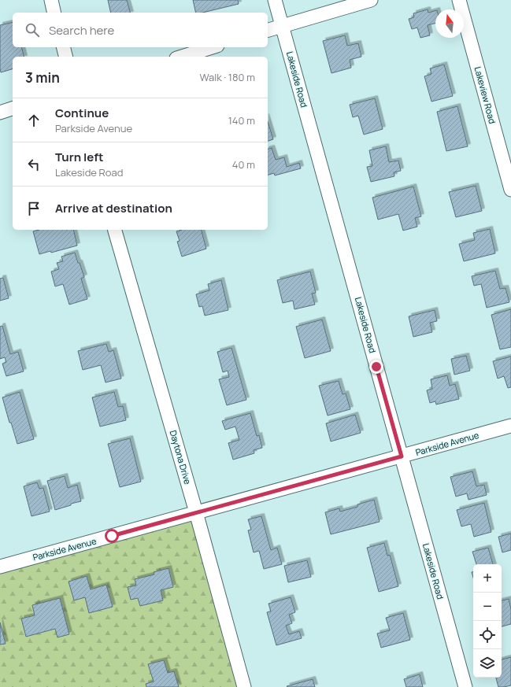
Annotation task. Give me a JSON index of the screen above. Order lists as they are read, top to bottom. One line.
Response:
{"streets":{"street":["Lakeside Road","Lakeview Road","Parkside Avenue","Daytona Drive"]},"crossings":[["Lakeside Road","Parkside Avenue"],["Parkside Avenue","Daytona Drive"]],"north":"top","page":{"search":"Search here","heading":["3 min","Walk · 180 m"],"list":[["Continue","Parkside Avenue","140 m"],["Turn left","Lakeside Road","40 m"],"Arrive at destination"],"map_buttons":["+","−"]}}
